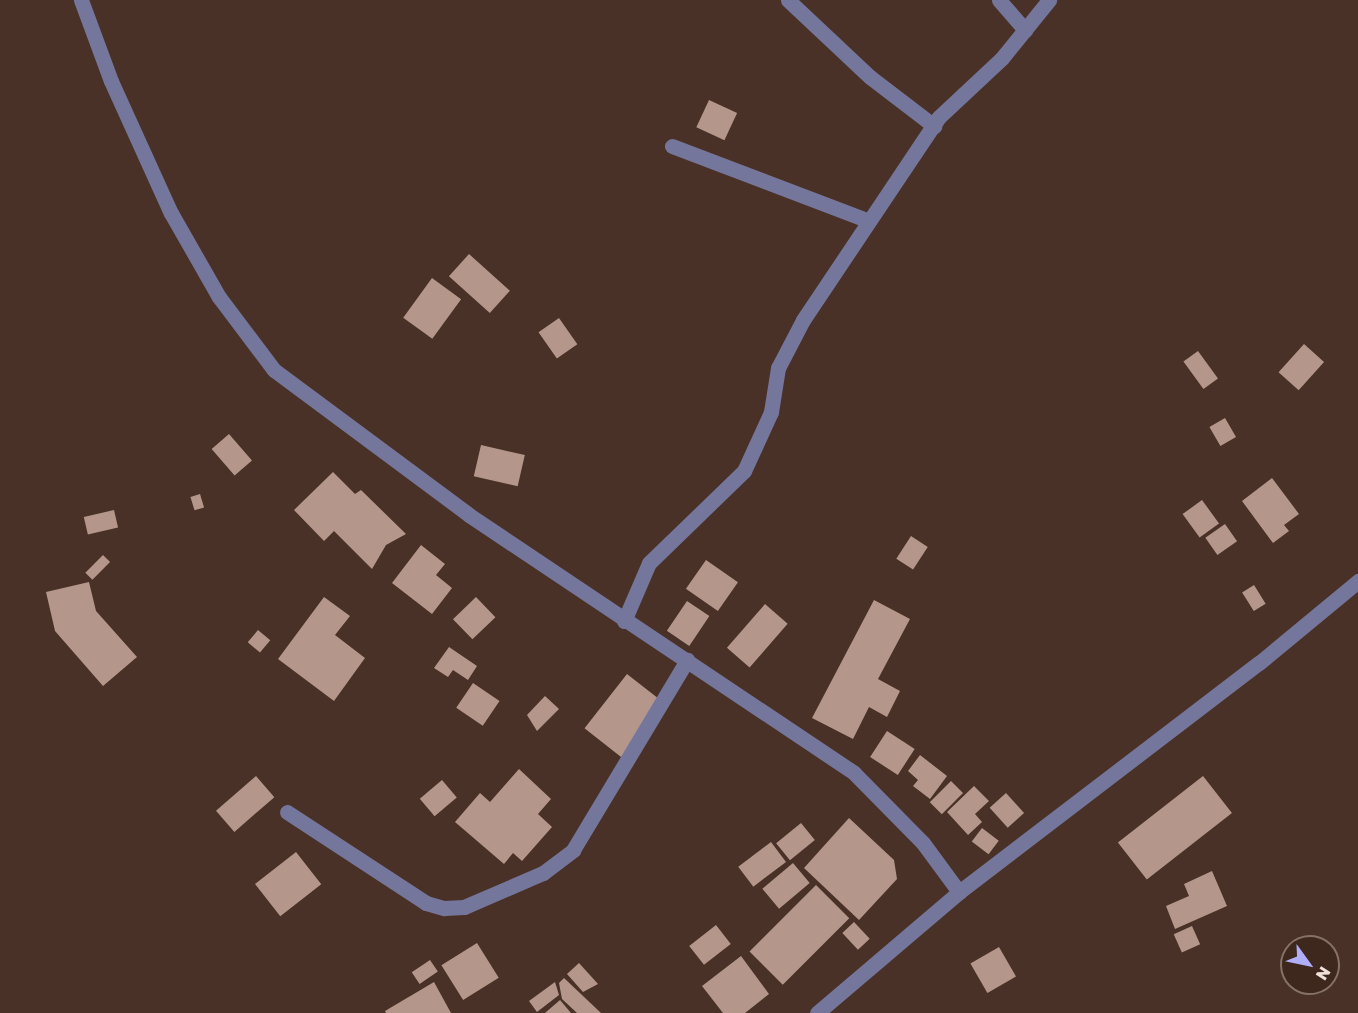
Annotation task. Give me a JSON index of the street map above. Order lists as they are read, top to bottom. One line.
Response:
{"north":"bottom right"}
